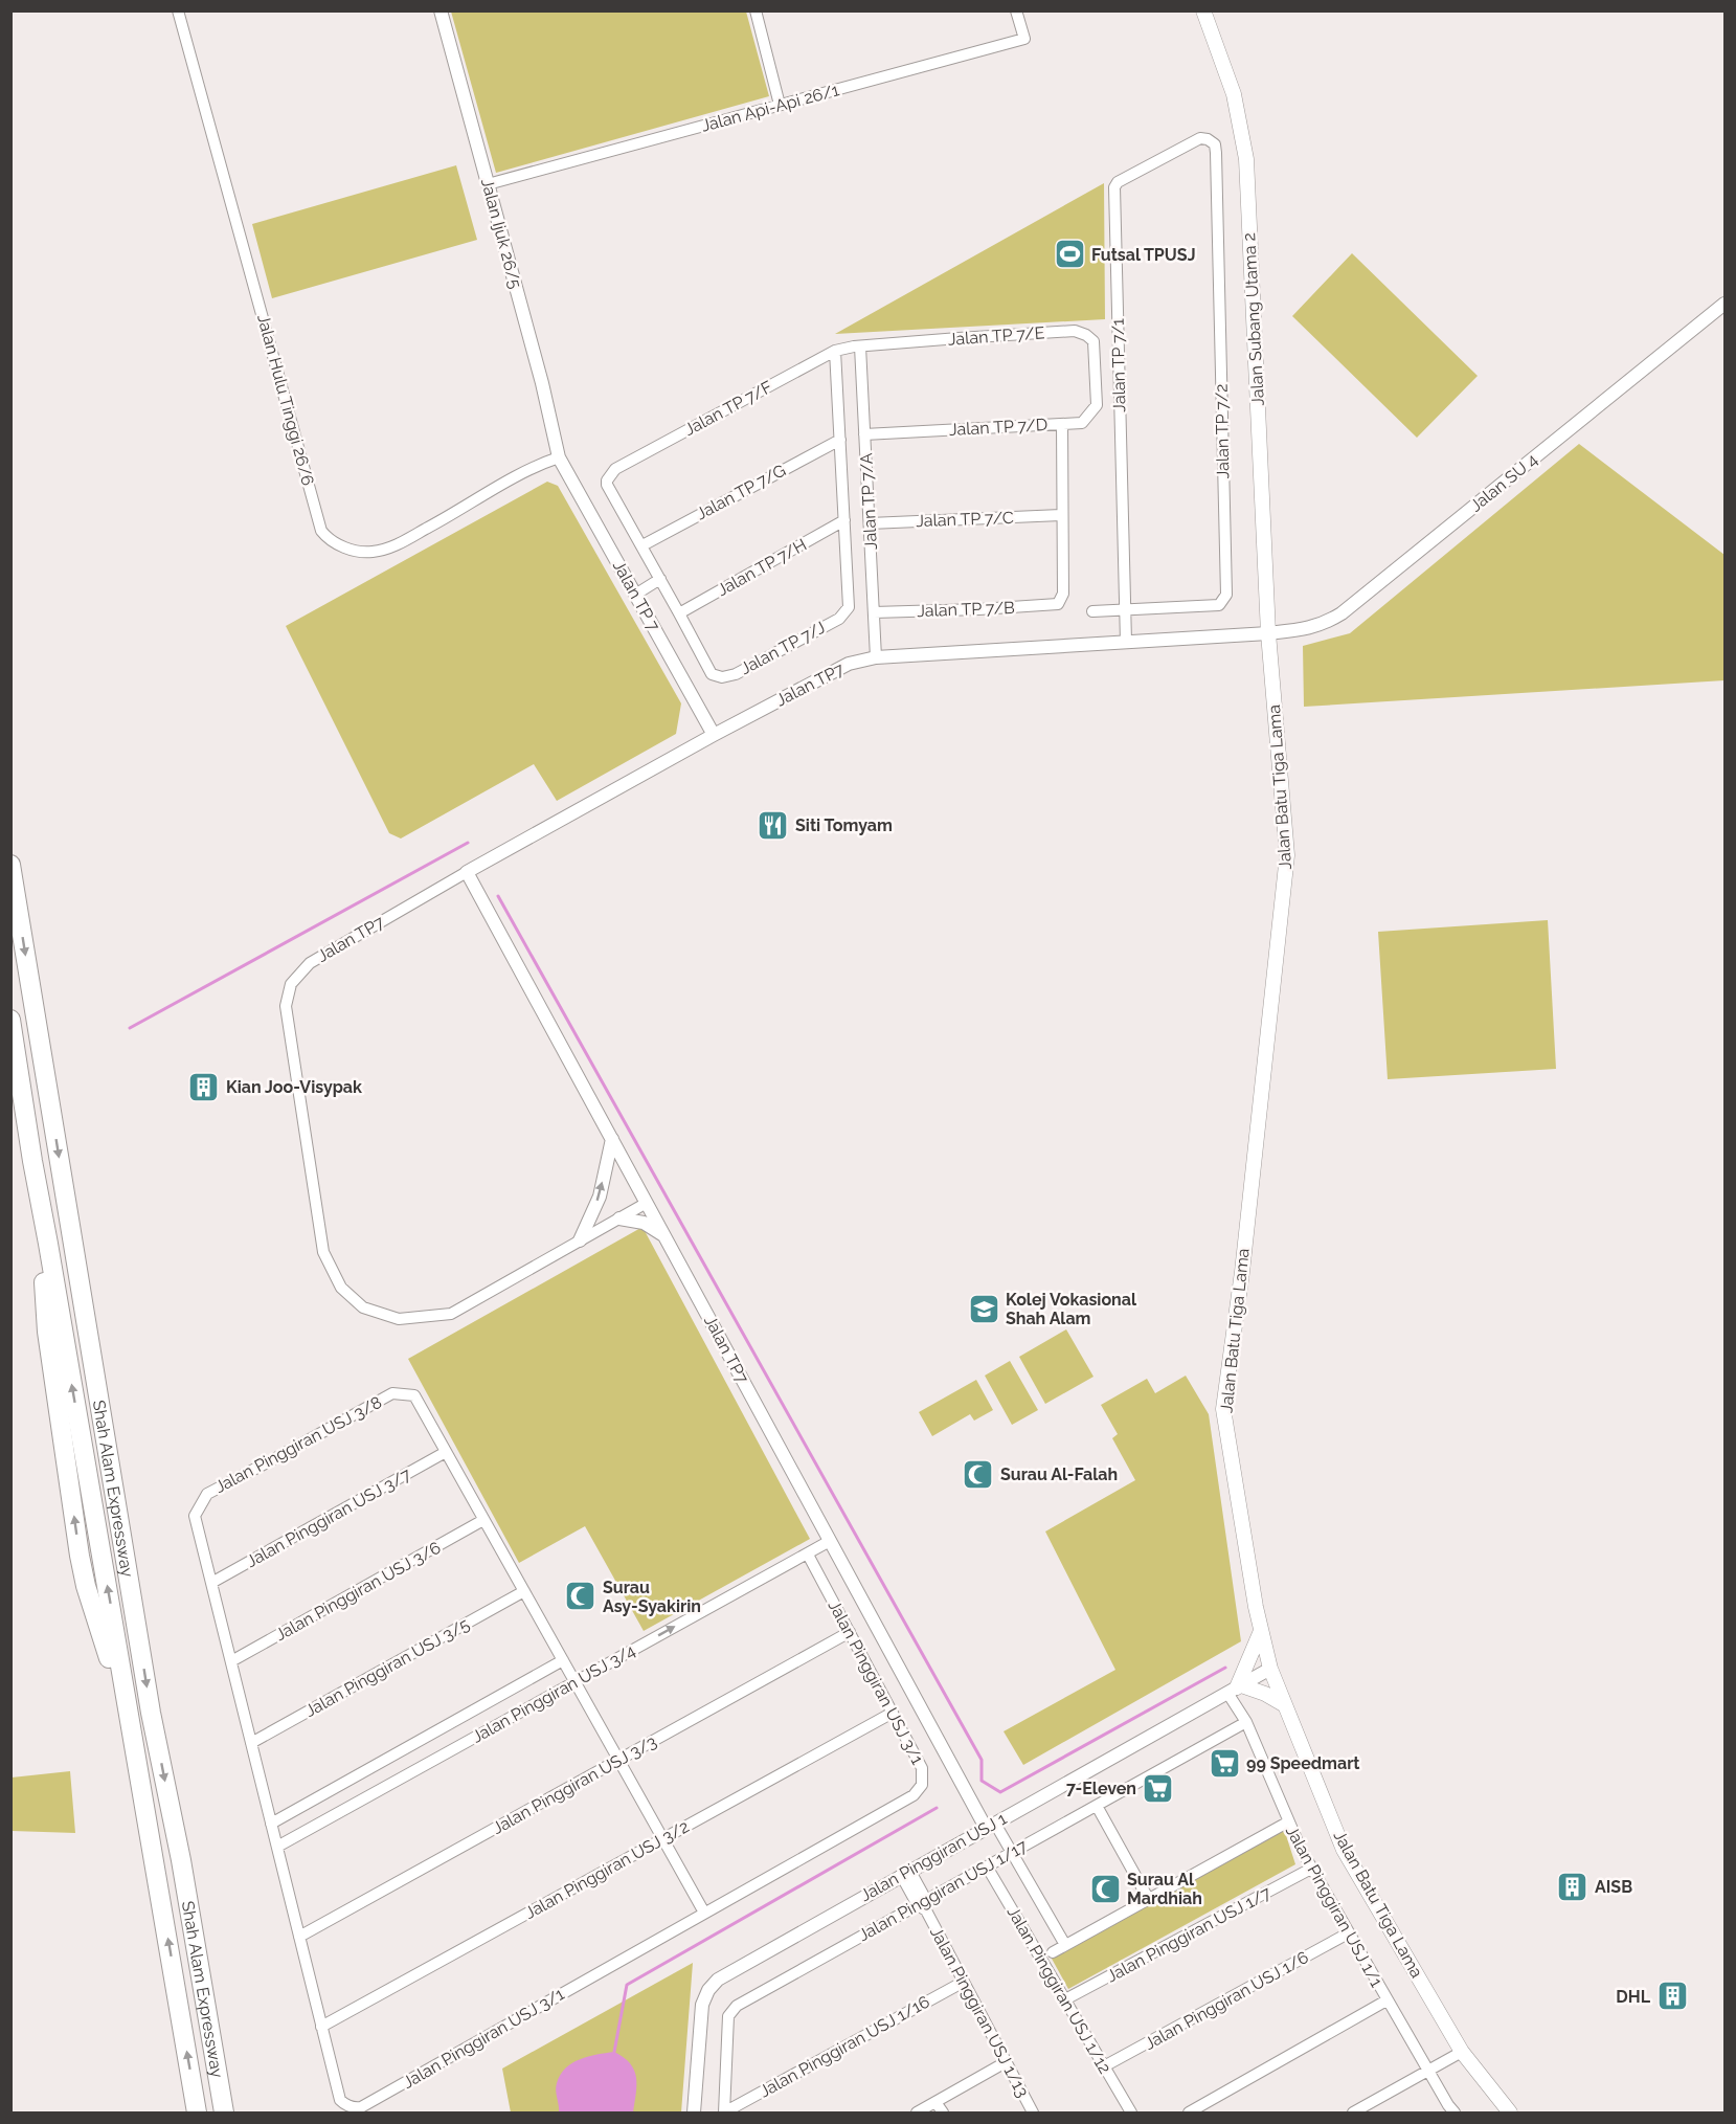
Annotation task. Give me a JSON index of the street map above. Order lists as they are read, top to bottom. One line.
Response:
{"streets":{"highway":["Shah Alam Expressway"],"main road":["Jalan Subang Utama 2","Jalan Batu Tiga Lama"],"street":["Jalan Api-Api 26/1","Jalan Ijuk 26/5","Jalan TP 7/E","Jalan TP 7/1","Jalan Hulu Tinggi 26/6","Jalan TP 7/F","Jalan TP 7/D","Jalan TP 7/2","Jalan SU 4","Jalan TP 7/G","Jalan TP 7/A","Jalan TP 7/C","Jalan TP 7/H","Jalan TP 7","Jalan TP 7/B","Jalan TP 7/J","Jalan TP7","Jalan Pinggiran USJ 3/8","Jalan Pinggiran USJ 3/7","Jalan Pinggiran USJ 3/6","Jalan Pinggiran USJ 3/5","Jalan Pinggiran USJ 3/1","Jalan Pinggiran USJ 3/4","Jalan Pinggiran USJ 3/3","Jalan Pinggiran USJ 1","Jalan Pinggiran USJ 3/2","Jalan Pinggiran USJ 1/17","Jalan Pinggiran USJ 1/1","Jalan Pinggiran USJ 1/7","Jalan Pinggiran USJ 1/12","Jalan Pinggiran USJ 1/6","Jalan Pinggiran USJ 1/13","Jalan Pinggiran USJ 1/16"]},"crossings":[["Jalan Api-Api 26/1","Jalan Ijuk 26/5"],["Jalan Ijuk 26/5","Jalan Hulu Tinggi 26/6"],["Jalan Ijuk 26/5","Jalan TP 7"],["Jalan Subang Utama 2","Jalan SU 4"],["Jalan Subang Utama 2","Jalan TP7"],["Jalan Subang Utama 2","Jalan Batu Tiga Lama"],["Jalan TP 7/E","Jalan TP 7/F"],["Jalan TP 7/E","Jalan TP 7/D"],["Jalan TP 7/E","Jalan TP 7/A"],["Jalan TP 7/1","Jalan TP 7/2"],["Jalan TP 7/1","Jalan TP7"],["Jalan Hulu Tinggi 26/6","Jalan TP 7"],["Jalan TP 7/F","Jalan TP 7/G"],["Jalan TP 7/F","Jalan TP 7/A"],["Jalan TP 7/D","Jalan TP 7/A"],["Jalan SU 4","Jalan TP7"],["Jalan SU 4","Jalan Batu Tiga Lama"],["Jalan TP 7/A","Jalan TP 7/C"],["Jalan TP 7/A","Jalan TP 7/B"],["Jalan TP 7/A","Jalan TP7"],["Jalan TP 7/C","Jalan TP 7/B"],["Jalan TP 7/H","Jalan TP 7/J"],["Jalan TP 7","Jalan TP7"],["Jalan TP7","Jalan Batu Tiga Lama"],["Jalan TP7","Jalan Pinggiran USJ 3/4"],["Jalan TP7","Jalan Pinggiran USJ 1"],["Jalan Batu Tiga Lama","Jalan Pinggiran USJ 1"],["Jalan Pinggiran USJ 3/8","Jalan Pinggiran USJ 3/7"],["Jalan Pinggiran USJ 3/8","Jalan Pinggiran USJ 3/1"],["Jalan Pinggiran USJ 3/7","Jalan Pinggiran USJ 3/1"],["Jalan Pinggiran USJ 3/6","Jalan Pinggiran USJ 3/1"],["Jalan Pinggiran USJ 3/5","Jalan Pinggiran USJ 3/1"],["Jalan Pinggiran USJ 3/1","Jalan Pinggiran USJ 3/4"],["Jalan Pinggiran USJ 3/1","Jalan Pinggiran USJ 3/3"],["Jalan Pinggiran USJ 3/1","Jalan Pinggiran USJ 3/2"],["Jalan Pinggiran USJ 1","Jalan Pinggiran USJ 1/1"],["Jalan Pinggiran USJ 1","Jalan Pinggiran USJ 1/13"],["Jalan Pinggiran USJ 1/17","Jalan Pinggiran USJ 1/1"],["Jalan Pinggiran USJ 1/17","Jalan Pinggiran USJ 1/12"],["Jalan Pinggiran USJ 1/17","Jalan Pinggiran USJ 1/13"],["Jalan Pinggiran USJ 1/17","Jalan Pinggiran USJ 1/16"],["Jalan Pinggiran USJ 1/1","Jalan Pinggiran USJ 1/7"],["Jalan Pinggiran USJ 1/1","Jalan Pinggiran USJ 1/6"],["Jalan Pinggiran USJ 1/7","Jalan Pinggiran USJ 1/12"],["Jalan Pinggiran USJ 1/12","Jalan Pinggiran USJ 1/6"],["Jalan Pinggiran USJ 1/13","Jalan Pinggiran USJ 1/16"]],"places":{"sports":["Futsal TPUSJ"],"restaurant":["Siti Tomyam"],"building":["Kian Joo-Visypak","AISB","DHL"],"school or university":["Kolej Vokasional Shah Alam"],"mosque":["Surau Al-Falah","Surau Asy-Syakirin","Surau Al Mardhiah"],"supermarket":["99 Speedmart","7-Eleven"]}}
